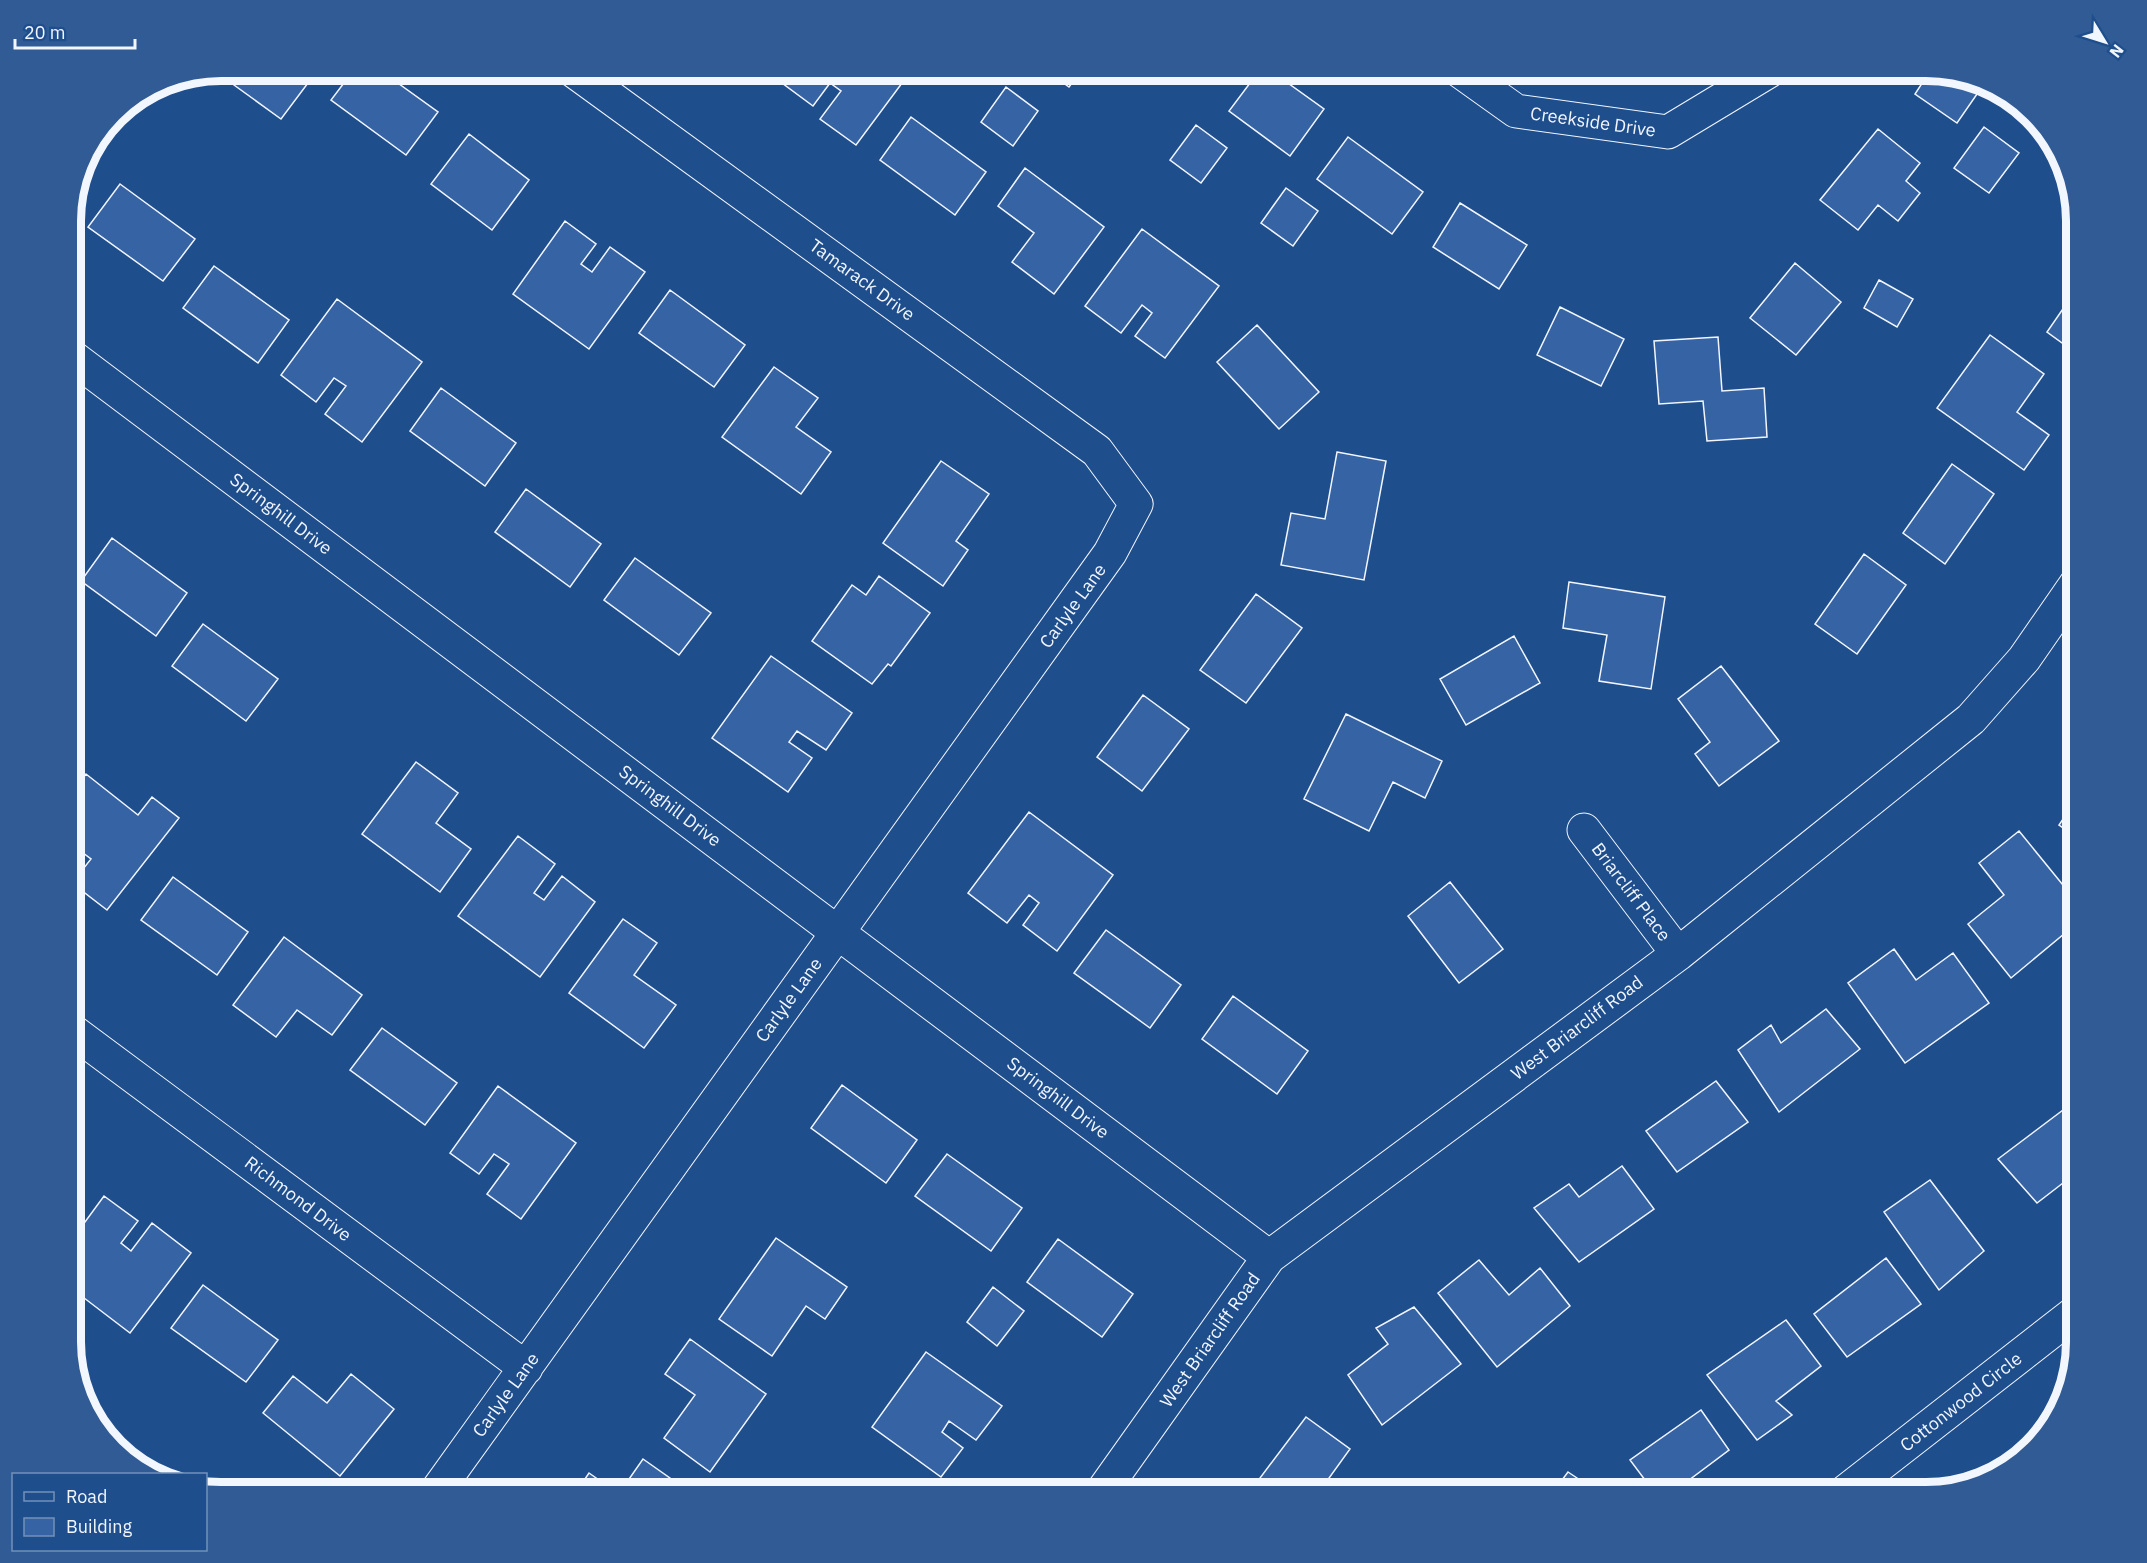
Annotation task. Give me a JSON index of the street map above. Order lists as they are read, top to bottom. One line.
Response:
{"streets":{"street":["Creekside Drive","Tamarack Drive","Springhill Drive","Carlyle Lane","Briarcliff Place","West Briarcliff Road","Richmond Drive","Cottonwood Circle"]},"crossings":[["Tamarack Drive","Carlyle Lane"],["Springhill Drive","Carlyle Lane"],["Springhill Drive","West Briarcliff Road"],["Carlyle Lane","Richmond Drive"],["Briarcliff Place","West Briarcliff Road"]],"legend":["Road","Building"],"scale_bar":"20 m","north":"bottom right"}
